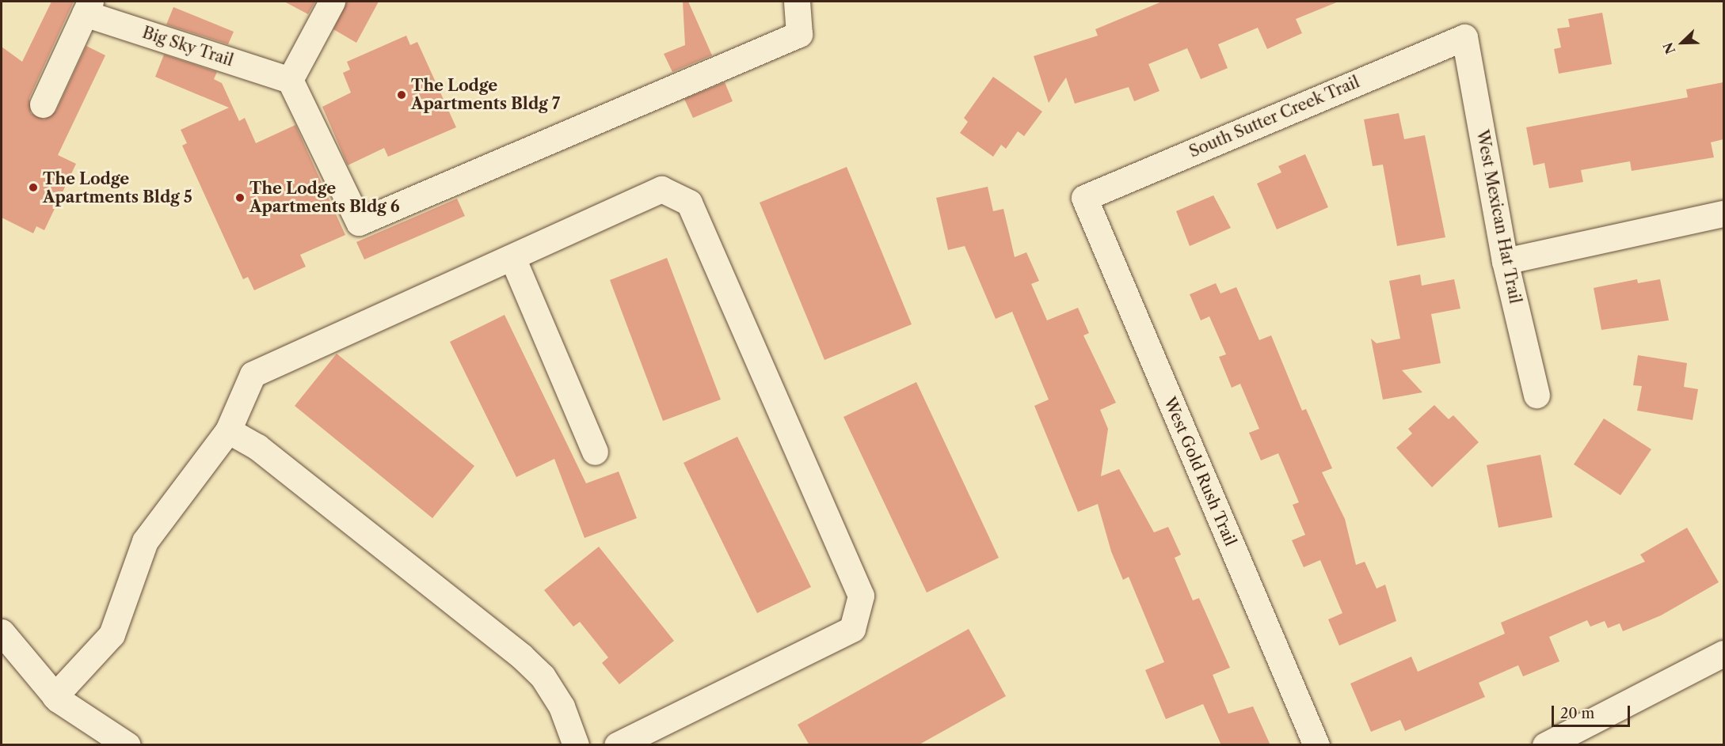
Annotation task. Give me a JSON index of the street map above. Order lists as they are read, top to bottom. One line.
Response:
{"streets":{"street":["Big Sky Trail","South Sutter Creek Trail","West Mexican Hat Trail","West Gold Rush Trail"]},"crossings":[["South Sutter Creek Trail","West Mexican Hat Trail"],["South Sutter Creek Trail","West Gold Rush Trail"]],"places":["The Lodge Apartments Bldg 7","The Lodge Apartments Bldg 5","The Lodge Apartments Bldg 6"],"scale_bar":"20 m","north":"bottom left"}
